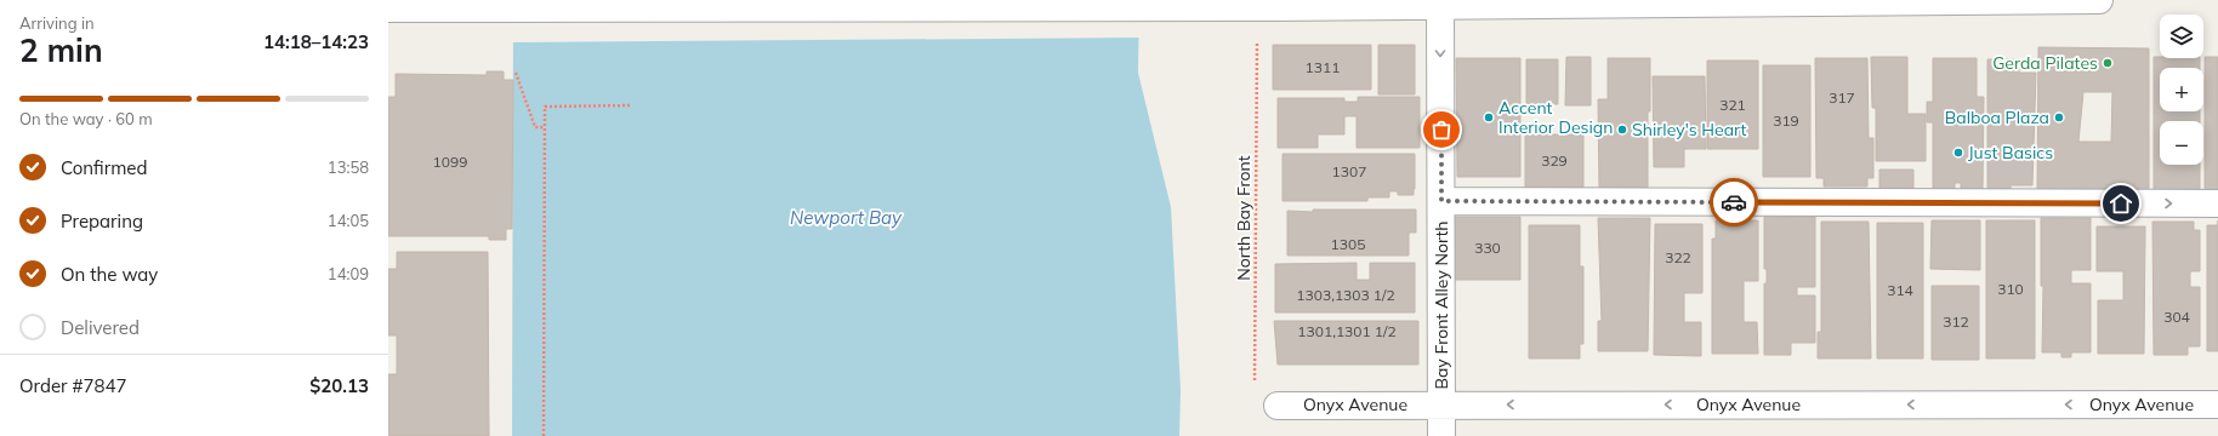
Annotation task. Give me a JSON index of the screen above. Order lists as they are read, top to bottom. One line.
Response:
{"streets":{"street":["Bay Front Alley North","Onyx Avenue"],"path":["North Bay Front"]},"crossings":[["Bay Front Alley North","Onyx Avenue"]],"one_way":["Bay Front Alley North"],"water":["Newport Bay"],"places":["Gerda Pilates","Accent Interior Design","Balboa Plaza","Shirley's Heart","Just Basics"],"house_numbers":["1311","317","321","319","329","1099","1307","1305","330","322","310","314","1303,1303 1/2","304","312","1301,1301 1/2"],"page":{"heading":["2 min","Arriving in","14:18–14:23"],"panel":["Order #7847","$20.13"],"map_buttons":["+","−"],"bar":"On the way · 60 m","list":[["Confirmed","13:58"],["Preparing","14:05"],["On the way","14:09"],"Delivered"]}}
